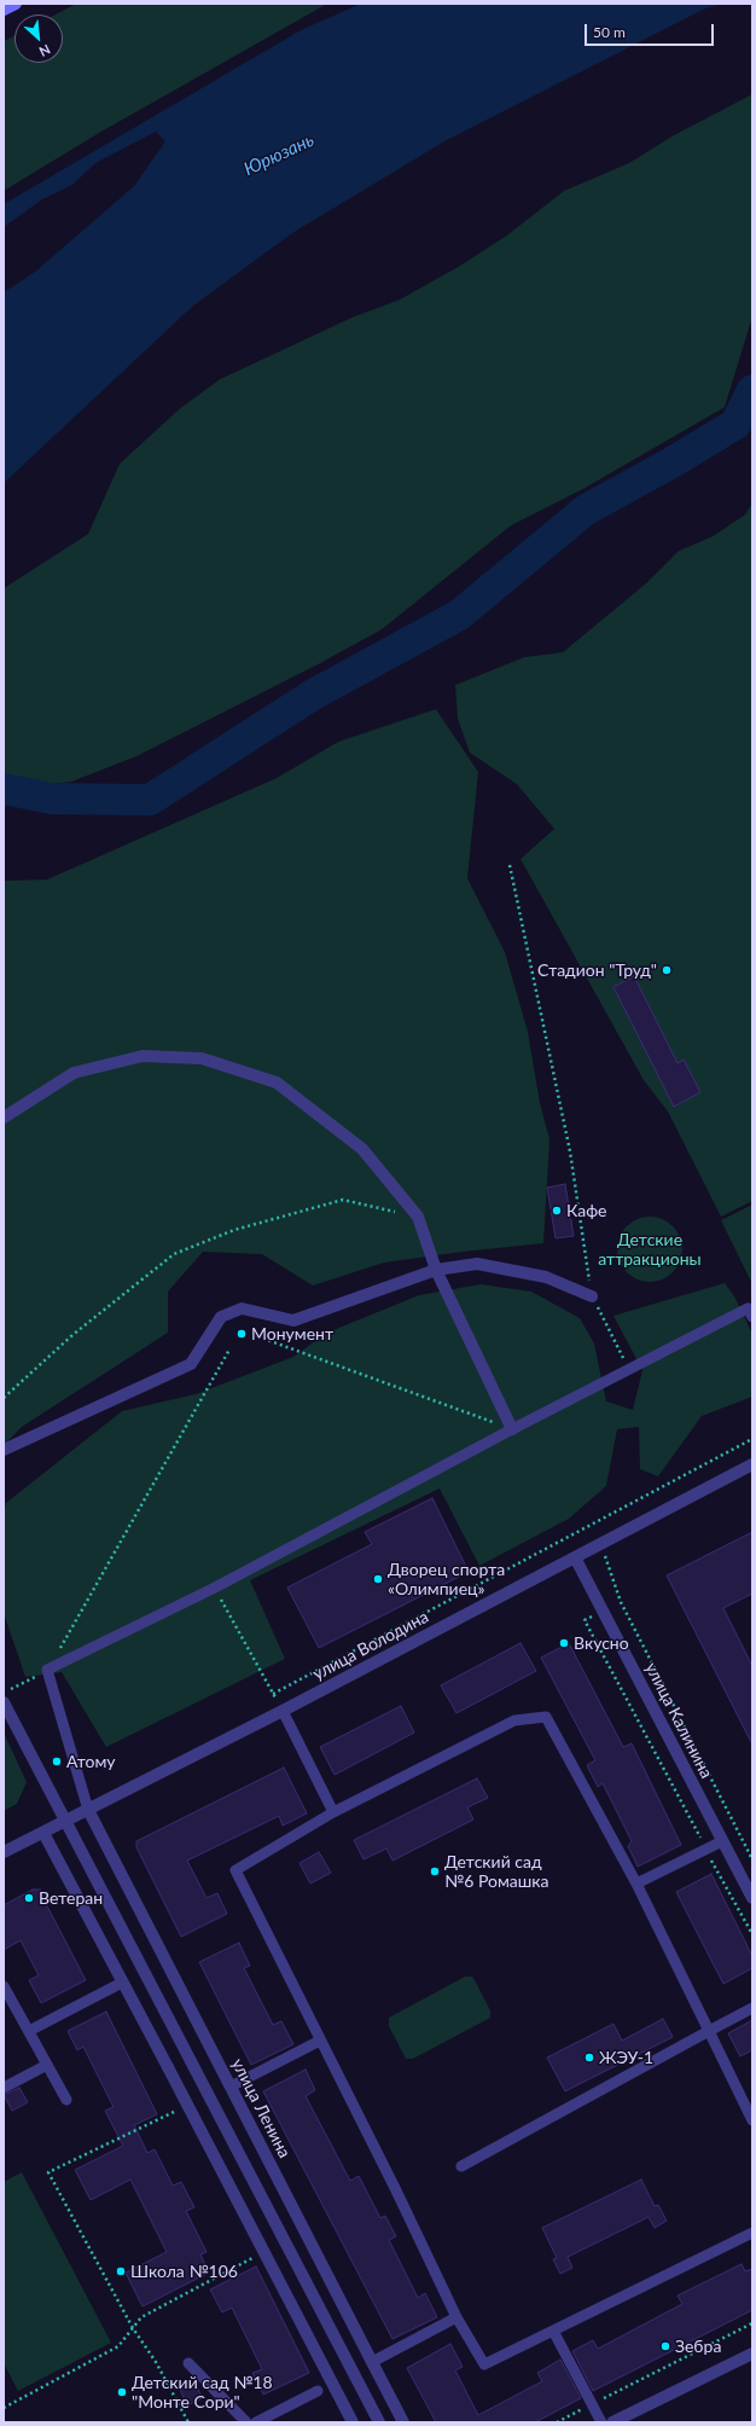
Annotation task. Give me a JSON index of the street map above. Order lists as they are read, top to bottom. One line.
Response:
{"streets":{"street":["улица Володина","улица Калинина","улица Ленина"]},"crossings":[["улица Володина","улица Калинина"],["улица Володина","улица Ленина"]],"water":["Юрюзань"],"parks":["Детские аттракционы"],"places":["Стадион \"Труд\"","Кафе","Монумент","Дворец спорта «Олимпиец»","Вкусно","Атому","Детский сад №6 Ромашка","Ветеран","ЖЭУ-1","Школа №106","Зебра","Детский сад №18 \"Монте Сори\""],"scale_bar":"50 m","north":"bottom right"}
